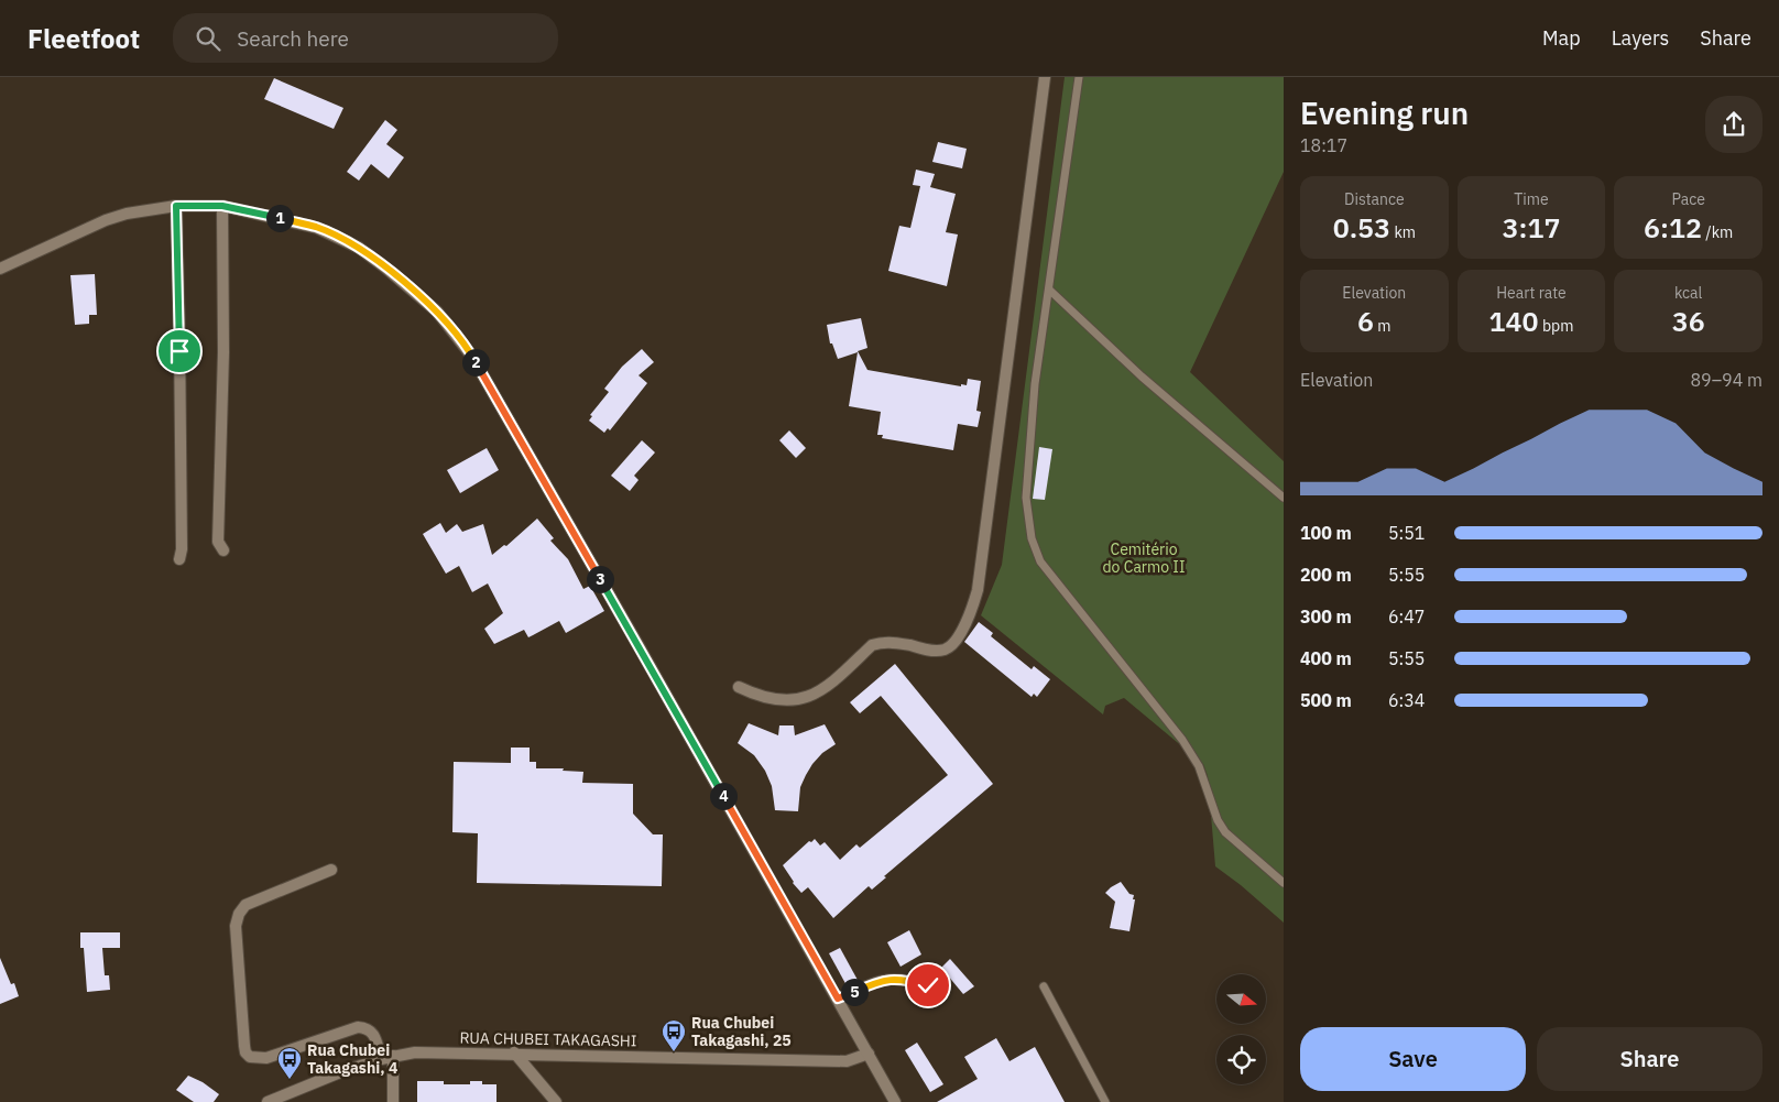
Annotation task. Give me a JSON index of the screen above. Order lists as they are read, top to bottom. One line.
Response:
{"streets":{"street":["RUA CHUBEI TAKAGASHI"]},"parks":["Cemitério do Carmo II"],"places":{"bus stop":["Rua Chubei Takagashi, 25","Rua Chubei Takagashi, 4"]},"north":"right","page":{"header":"Fleetfoot","search":"Search here","nav":["Map","Layers","Share"],"heading":["Evening run","18:17"],"stats":[["Distance","0.53 km"],["Time","3:17"],["Pace","6:12 /km"],["Elevation","6 m"],["Heart rate","140 bpm"],["kcal","36"]],"pins":["1","2","3","4","5"],"chart":["Elevation","89–94 m"],"list":[{"name":"100 m","note":"5:51"},{"name":"200 m","note":"5:55"},{"name":"300 m","note":"6:47"},{"name":"400 m","note":"5:55"},{"name":"500 m","note":"6:34"}],"buttons":["Save","Share"]}}
